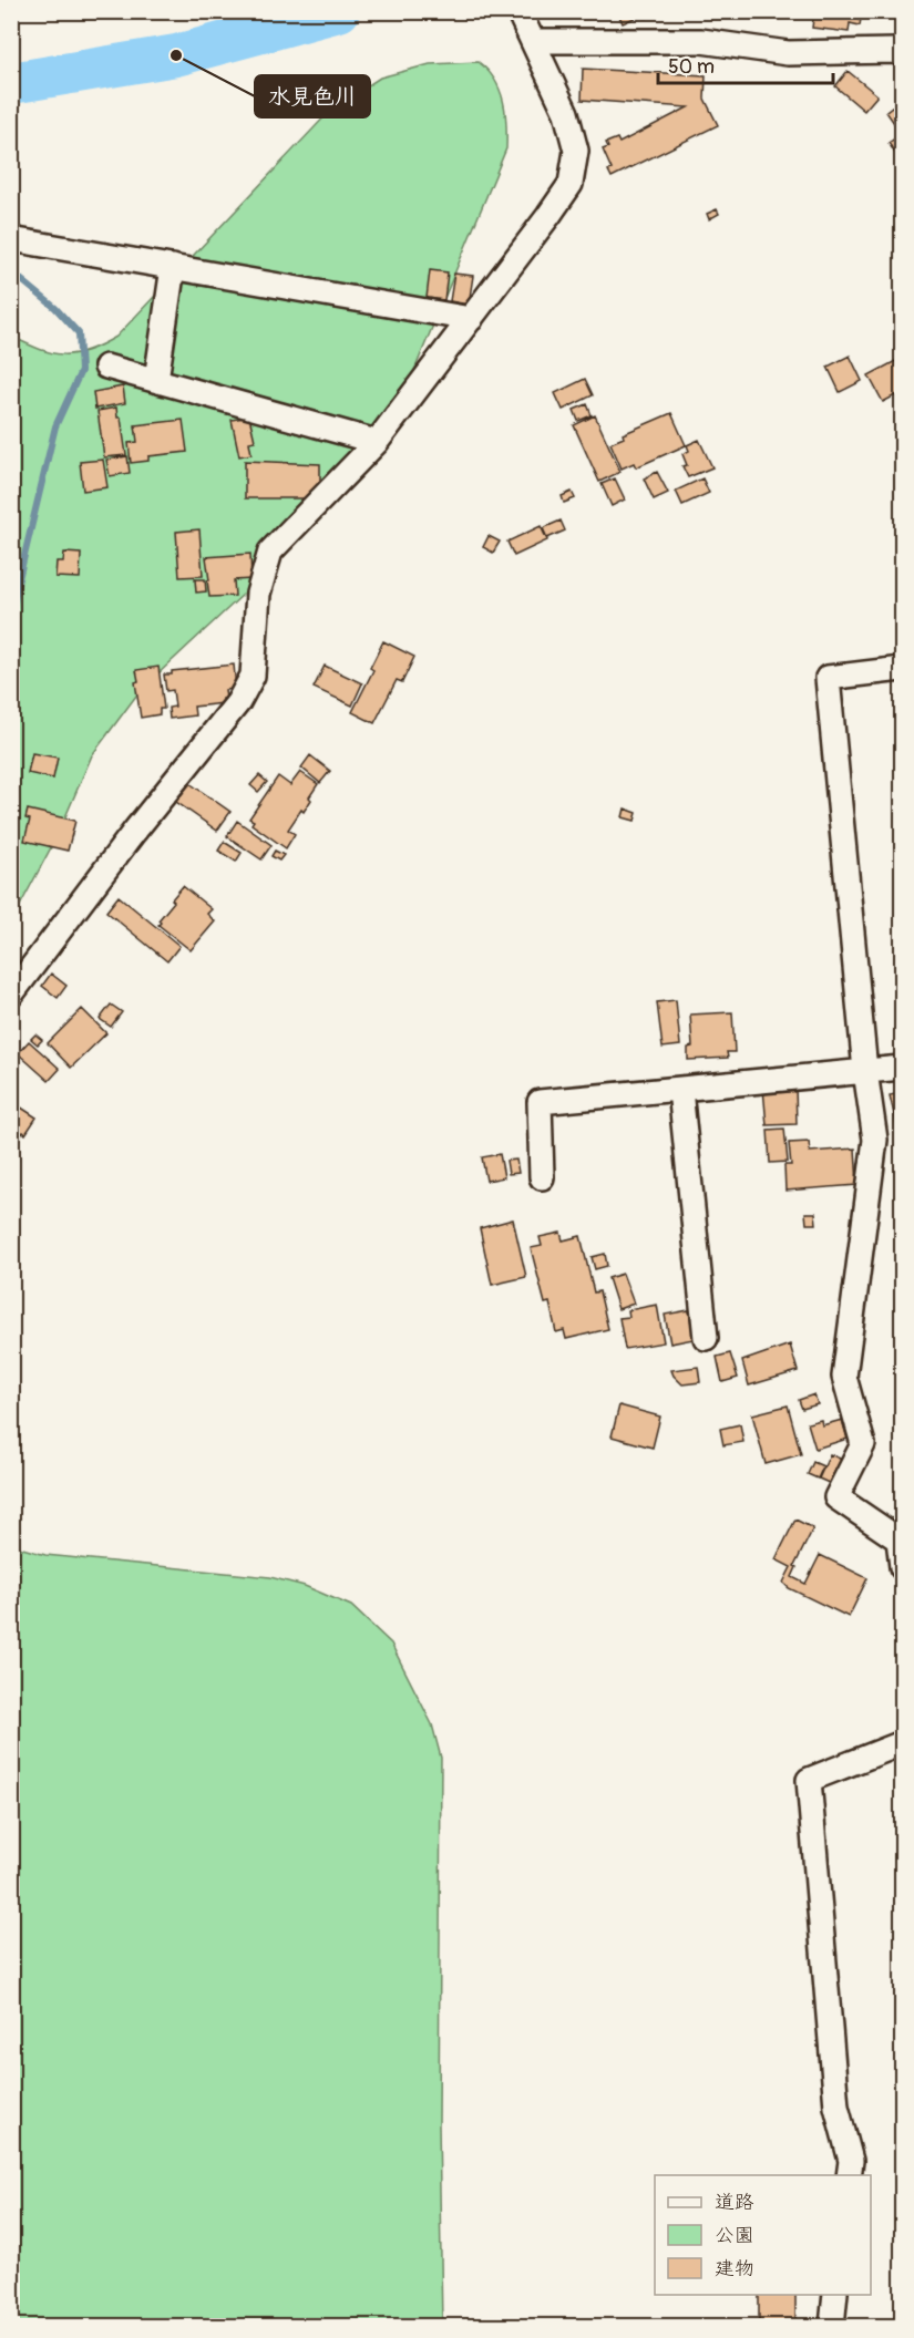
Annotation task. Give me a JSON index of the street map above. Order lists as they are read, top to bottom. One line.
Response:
{"places":["水見色川"],"legend":["道路","公園","建物"],"scale_bar":"50 m"}
